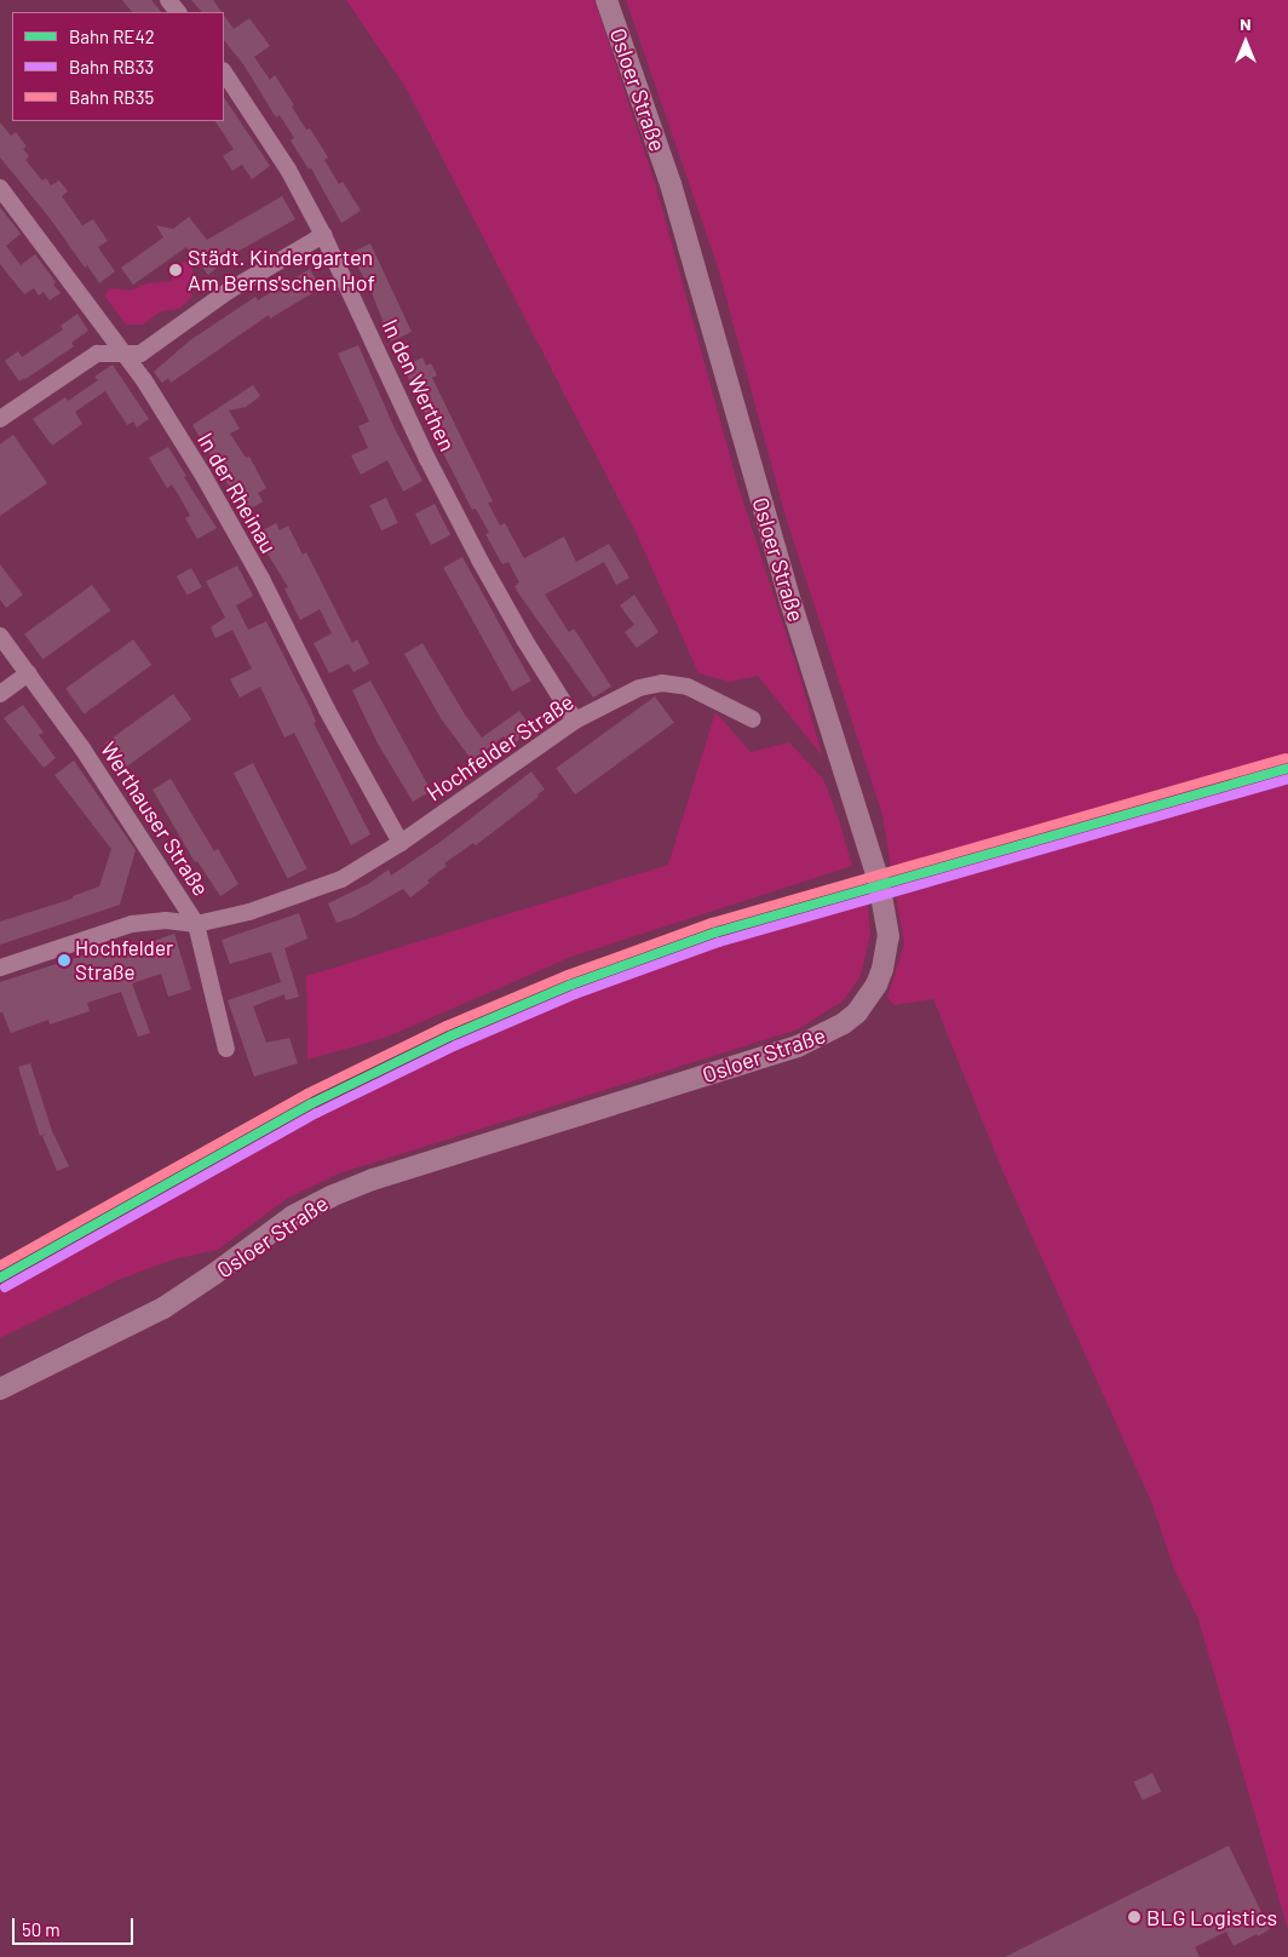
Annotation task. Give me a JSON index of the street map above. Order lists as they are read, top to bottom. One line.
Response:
{"streets":{"main road":["Osloer Straße"],"street":["In den Werthen","In der Rheinau","Hochfelder Straße","Werthauser Straße"]},"crossings":[["In den Werthen","Hochfelder Straße"],["In der Rheinau","Hochfelder Straße"],["Hochfelder Straße","Werthauser Straße"]],"places":["Städt. Kindergarten Am Berns'schen Hof","Hochfelder Straße","BLG Logistics"],"lines":["rail line RB35","rail line RE42","rail line RB33"],"legend":["Bahn RE42","Bahn RB33","Bahn RB35"],"scale_bar":"50 m","north":"top"}
